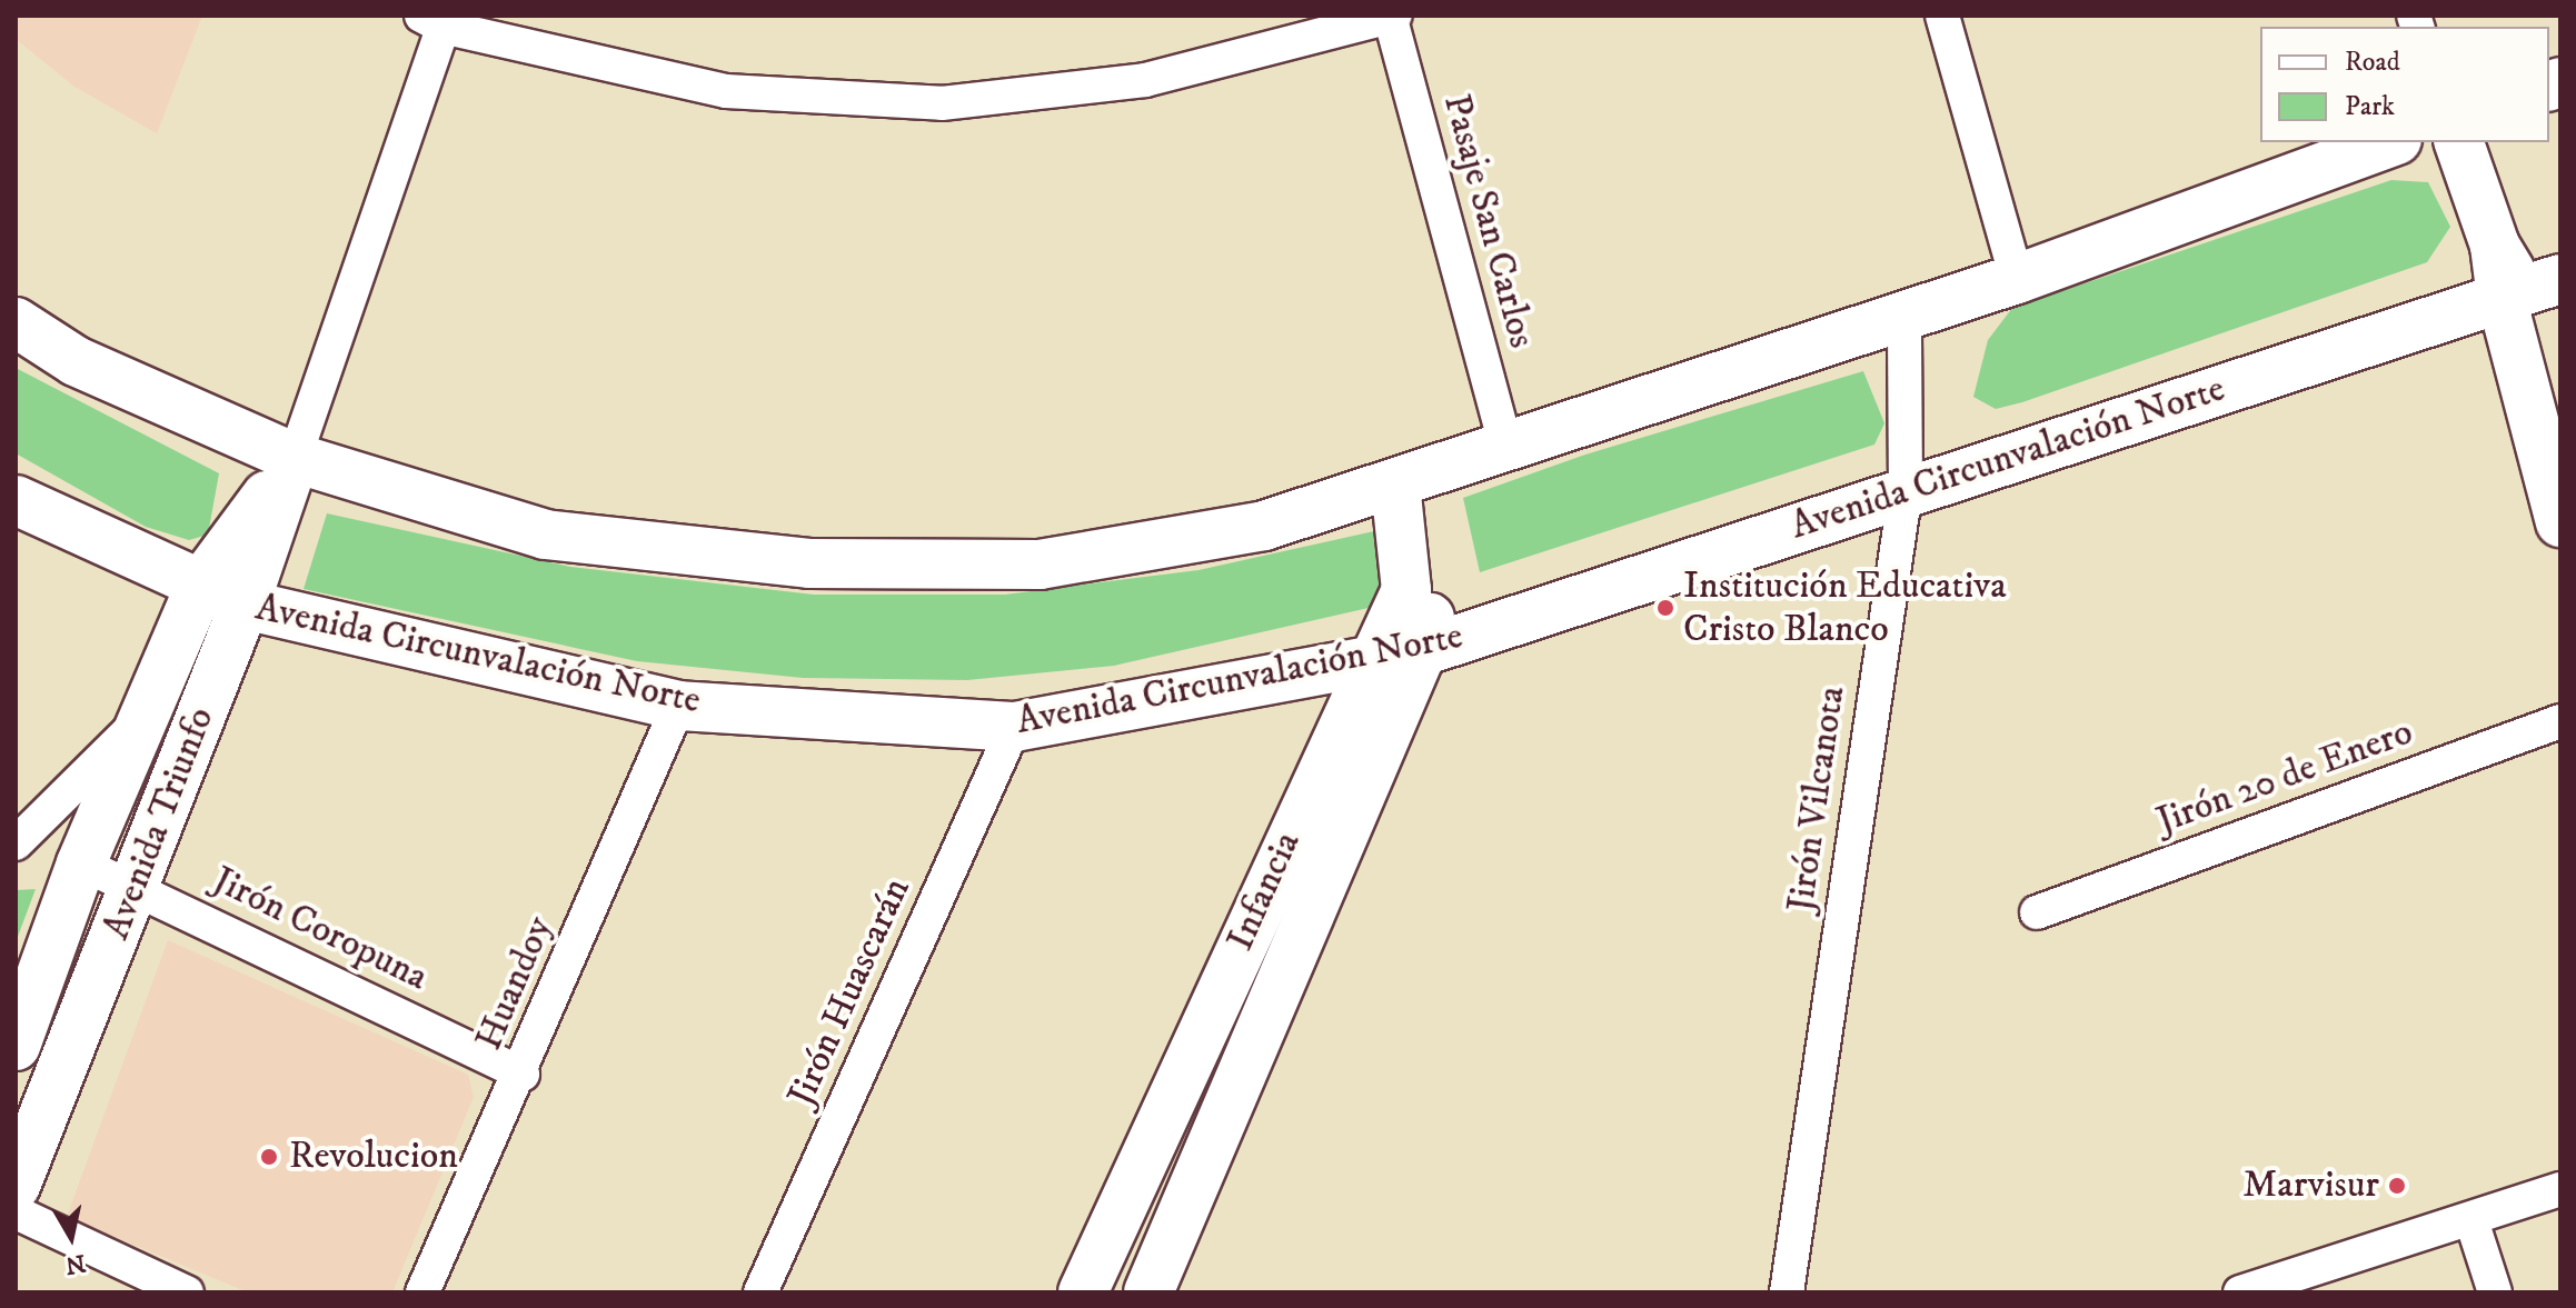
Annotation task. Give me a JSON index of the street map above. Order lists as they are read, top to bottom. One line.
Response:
{"streets":{"main road":["Avenida Circunvalación Norte","Avenida Triunfo","Infancia"],"street":["Pasaje San Carlos","Jirón 20 de Enero","Jirón Vilcanota","Jirón Coropuna","Huandoy","Jirón Huascarán"]},"crossings":[["Avenida Circunvalación Norte","Jirón Vilcanota"],["Avenida Circunvalación Norte","Avenida Triunfo"],["Avenida Circunvalación Norte","Infancia"],["Avenida Circunvalación Norte","Huandoy"],["Avenida Circunvalación Norte","Jirón Huascarán"],["Avenida Triunfo","Jirón Coropuna"],["Jirón Coropuna","Huandoy"]],"places":["Institución Educativa Cristo Blanco","Revolucion","Marvisur"],"legend":["Road","Park"],"north":"bottom"}
